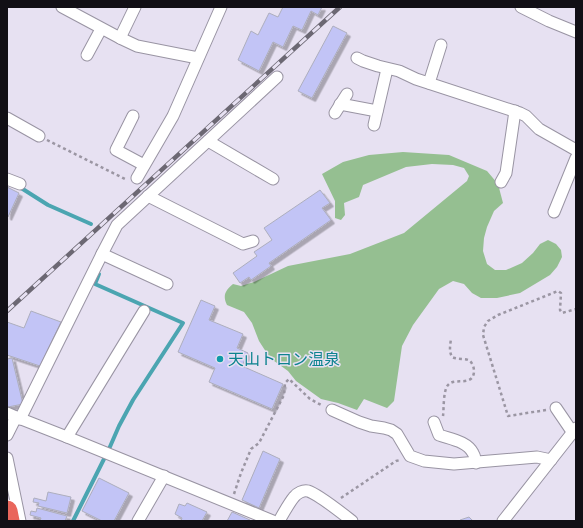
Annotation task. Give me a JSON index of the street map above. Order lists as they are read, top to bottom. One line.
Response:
{"places":["天山トロン温泉"]}
